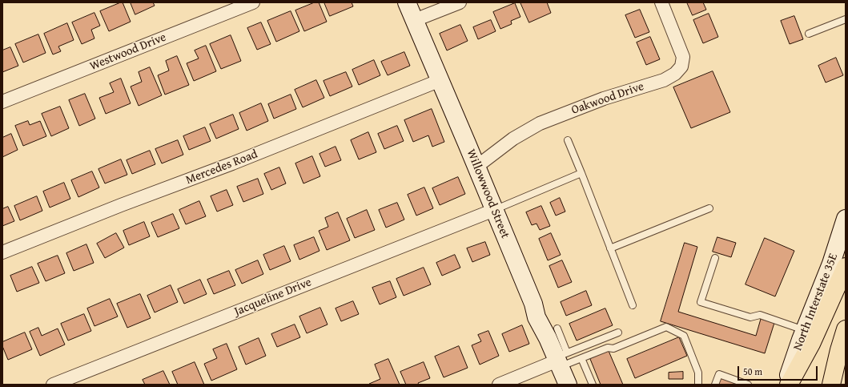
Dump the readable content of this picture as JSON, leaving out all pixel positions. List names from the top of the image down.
{
  "streets": {
    "street": [
      "Westwood Drive",
      "Oakwood Drive",
      "Mercedes Road",
      "Willowwood Street",
      "Jacqueline Drive",
      "North Interstate 35E"
    ]
  },
  "crossings": [
    ["Oakwood Drive", "Willowwood Street"],
    ["Mercedes Road", "Willowwood Street"],
    ["Willowwood Street", "Jacqueline Drive"]
  ],
  "scale_bar": "50 m"
}
